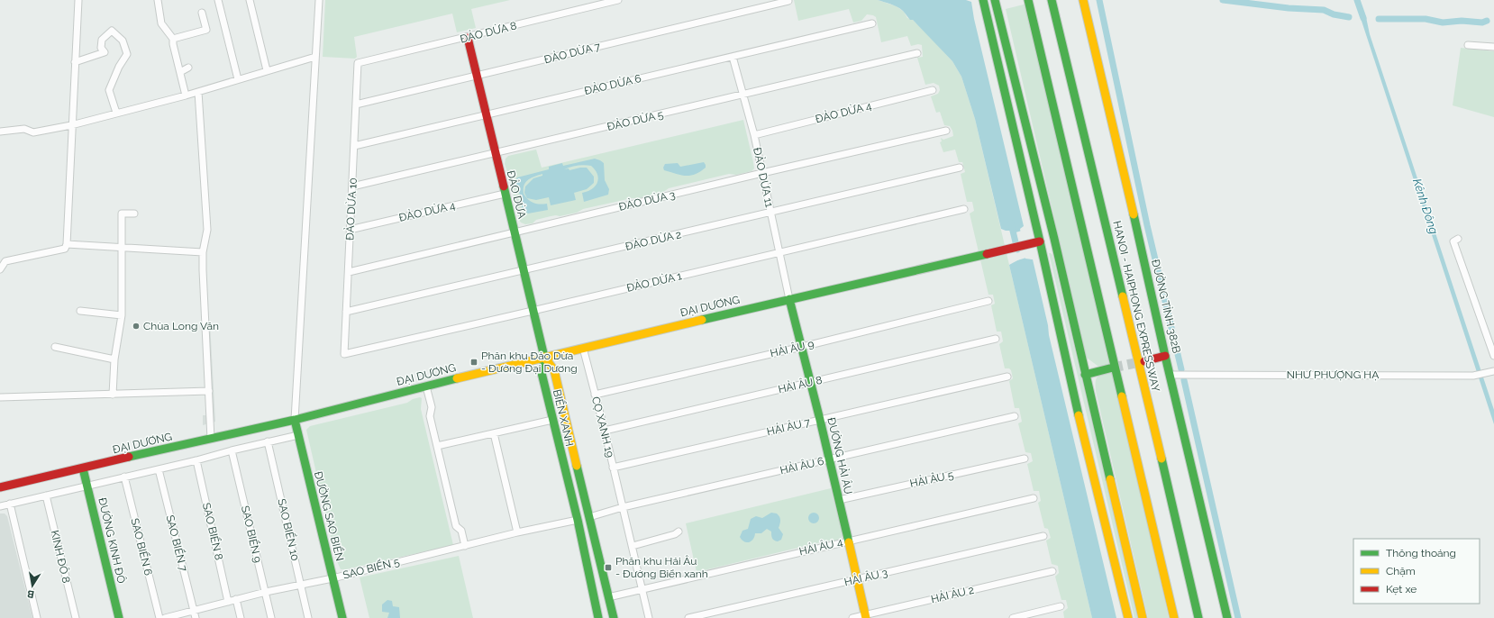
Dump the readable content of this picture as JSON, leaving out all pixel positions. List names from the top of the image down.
{
  "streets": {
    "main road": [
      "ĐẢO DỪA",
      "ĐẠI DƯƠNG",
      "HANOI - HAIPHONG EXPRESSWAY",
      "ĐƯỜNG TỈNH 382B",
      "BIỂN XANH",
      "ĐƯỜNG HẢI ÂU",
      "ĐƯỜNG SAO BIỂN",
      "ĐƯỜNG KINH ĐÔ"
    ],
    "street": [
      "ĐẢO DỪA 8",
      "ĐẢO DỪA 7",
      "ĐẢO DỪA 6",
      "ĐẢO DỪA 4",
      "ĐẢO DỪA 5",
      "ĐẢO DỪA 11",
      "ĐẢO DỪA 3",
      "ĐẢO DỪA 10",
      "ĐẢO DỪA 2",
      "ĐẢO DỪA 1",
      "HẢI ÂU 9",
      "NHƯ PHƯỢNG HẠ",
      "HẢI ÂU 8",
      "CỌ XANH 19",
      "HẢI ÂU 7",
      "HẢI ÂU 6",
      "HẢI ÂU 5",
      "SAO BIỂN 10",
      "SAO BIỂN 8",
      "SAO BIỂN 9",
      "SAO BIỂN 7",
      "SAO BIỂN 6",
      "HẢI ÂU 4",
      "KINH ĐÔ 8",
      "SAO BIỂN 5",
      "HẢI ÂU 3",
      "HẢI ÂU 2"
    ]
  },
  "crossings": [
    ["ĐẢO DỪA 8", "ĐẢO DỪA"],
    ["ĐẢO DỪA 8", "ĐẢO DỪA 10"],
    ["ĐẢO DỪA 7", "ĐẢO DỪA"],
    ["ĐẢO DỪA 7", "ĐẢO DỪA 10"],
    ["ĐẢO DỪA 6", "ĐẢO DỪA 11"],
    ["ĐẢO DỪA 6", "ĐẢO DỪA"],
    ["ĐẢO DỪA 6", "ĐẢO DỪA 10"],
    ["ĐẢO DỪA 4", "ĐẢO DỪA 11"],
    ["ĐẢO DỪA 4", "ĐẢO DỪA"],
    ["ĐẢO DỪA 4", "ĐẢO DỪA 10"],
    ["ĐẢO DỪA 5", "ĐẢO DỪA 11"],
    ["ĐẢO DỪA 5", "ĐẢO DỪA"],
    ["ĐẢO DỪA 5", "ĐẢO DỪA 10"],
    ["ĐẢO DỪA 11", "ĐẢO DỪA 3"],
    ["ĐẢO DỪA 11", "ĐẢO DỪA 2"],
    ["ĐẢO DỪA 11", "ĐẢO DỪA 1"],
    ["ĐẢO DỪA 11", "ĐẠI DƯƠNG"],
    ["ĐẢO DỪA 11", "ĐƯỜNG HẢI ÂU"],
    ["ĐẢO DỪA", "ĐẢO DỪA 3"],
    ["ĐẢO DỪA", "ĐẢO DỪA 2"],
    ["ĐẢO DỪA", "ĐẢO DỪA 1"],
    ["ĐẢO DỪA", "ĐẠI DƯƠNG"],
    ["ĐẢO DỪA", "BIỂN XANH"],
    ["ĐẢO DỪA 3", "ĐẢO DỪA 10"],
    ["ĐẢO DỪA 10", "ĐẢO DỪA 2"],
    ["ĐẢO DỪA 10", "ĐẢO DỪA 1"],
    ["ĐẠI DƯƠNG", "BIỂN XANH"],
    ["ĐẠI DƯƠNG", "CỌ XANH 19"],
    ["ĐẠI DƯƠNG", "ĐƯỜNG HẢI ÂU"],
    ["ĐẠI DƯƠNG", "ĐƯỜNG SAO BIỂN"],
    ["ĐẠI DƯƠNG", "ĐƯỜNG KINH ĐÔ"],
    ["ĐƯỜNG TỈNH 382B", "NHƯ PHƯỢNG HẠ"],
    ["HẢI ÂU 9", "CỌ XANH 19"],
    ["HẢI ÂU 9", "ĐƯỜNG HẢI ÂU"],
    ["HẢI ÂU 8", "CỌ XANH 19"],
    ["HẢI ÂU 8", "ĐƯỜNG HẢI ÂU"],
    ["BIỂN XANH", "HẢI ÂU 6"],
    ["BIỂN XANH", "HẢI ÂU 4"],
    ["BIỂN XANH", "SAO BIỂN 5"],
    ["CỌ XANH 19", "HẢI ÂU 7"],
    ["CỌ XANH 19", "HẢI ÂU 6"],
    ["CỌ XANH 19", "HẢI ÂU 4"],
    ["HẢI ÂU 7", "ĐƯỜNG HẢI ÂU"],
    ["ĐƯỜNG HẢI ÂU", "HẢI ÂU 6"],
    ["ĐƯỜNG HẢI ÂU", "HẢI ÂU 5"],
    ["ĐƯỜNG HẢI ÂU", "HẢI ÂU 4"],
    ["ĐƯỜNG HẢI ÂU", "HẢI ÂU 3"],
    ["ĐƯỜNG HẢI ÂU", "HẢI ÂU 2"],
    ["ĐƯỜNG SAO BIỂN", "SAO BIỂN 5"],
    ["SAO BIỂN 10", "SAO BIỂN 5"],
    ["SAO BIỂN 8", "SAO BIỂN 5"],
    ["SAO BIỂN 9", "SAO BIỂN 5"],
    ["SAO BIỂN 7", "SAO BIỂN 5"]
  ],
  "water": ["Kênh Đông"],
  "places": {
    "other": ["Chùa Long Vân"],
    "transit": ["Phân khu Đảo Dừa - Đường Đại Dương", "Phân khu Hải Âu - Đường Biển xanh"]
  },
  "legend": ["Thông thoáng", "Chậm", "Kẹt xe"],
  "north": "bottom"
}
